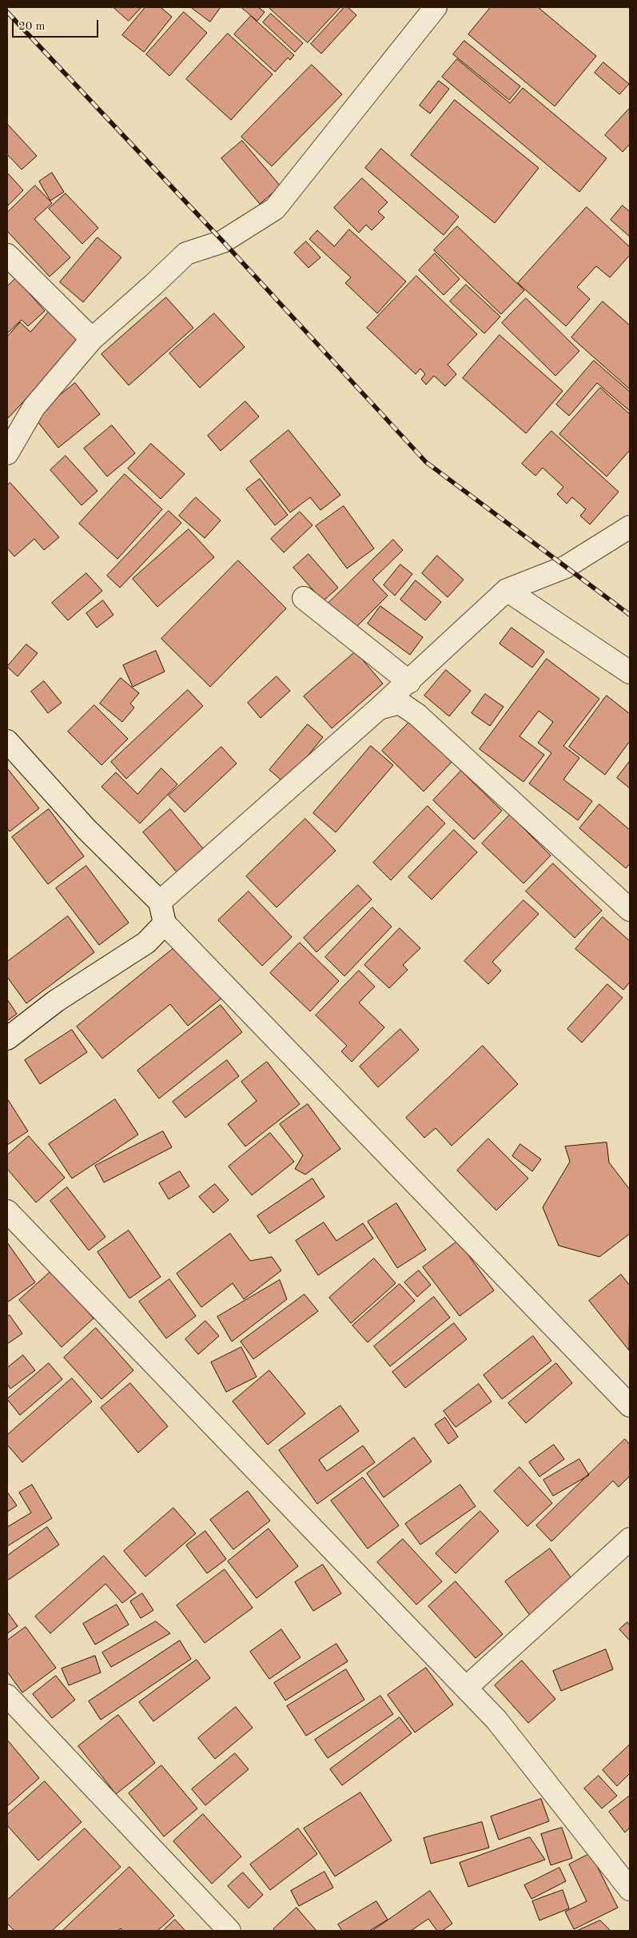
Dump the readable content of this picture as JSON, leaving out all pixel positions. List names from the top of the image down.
{
  "scale_bar": "20 m"
}
